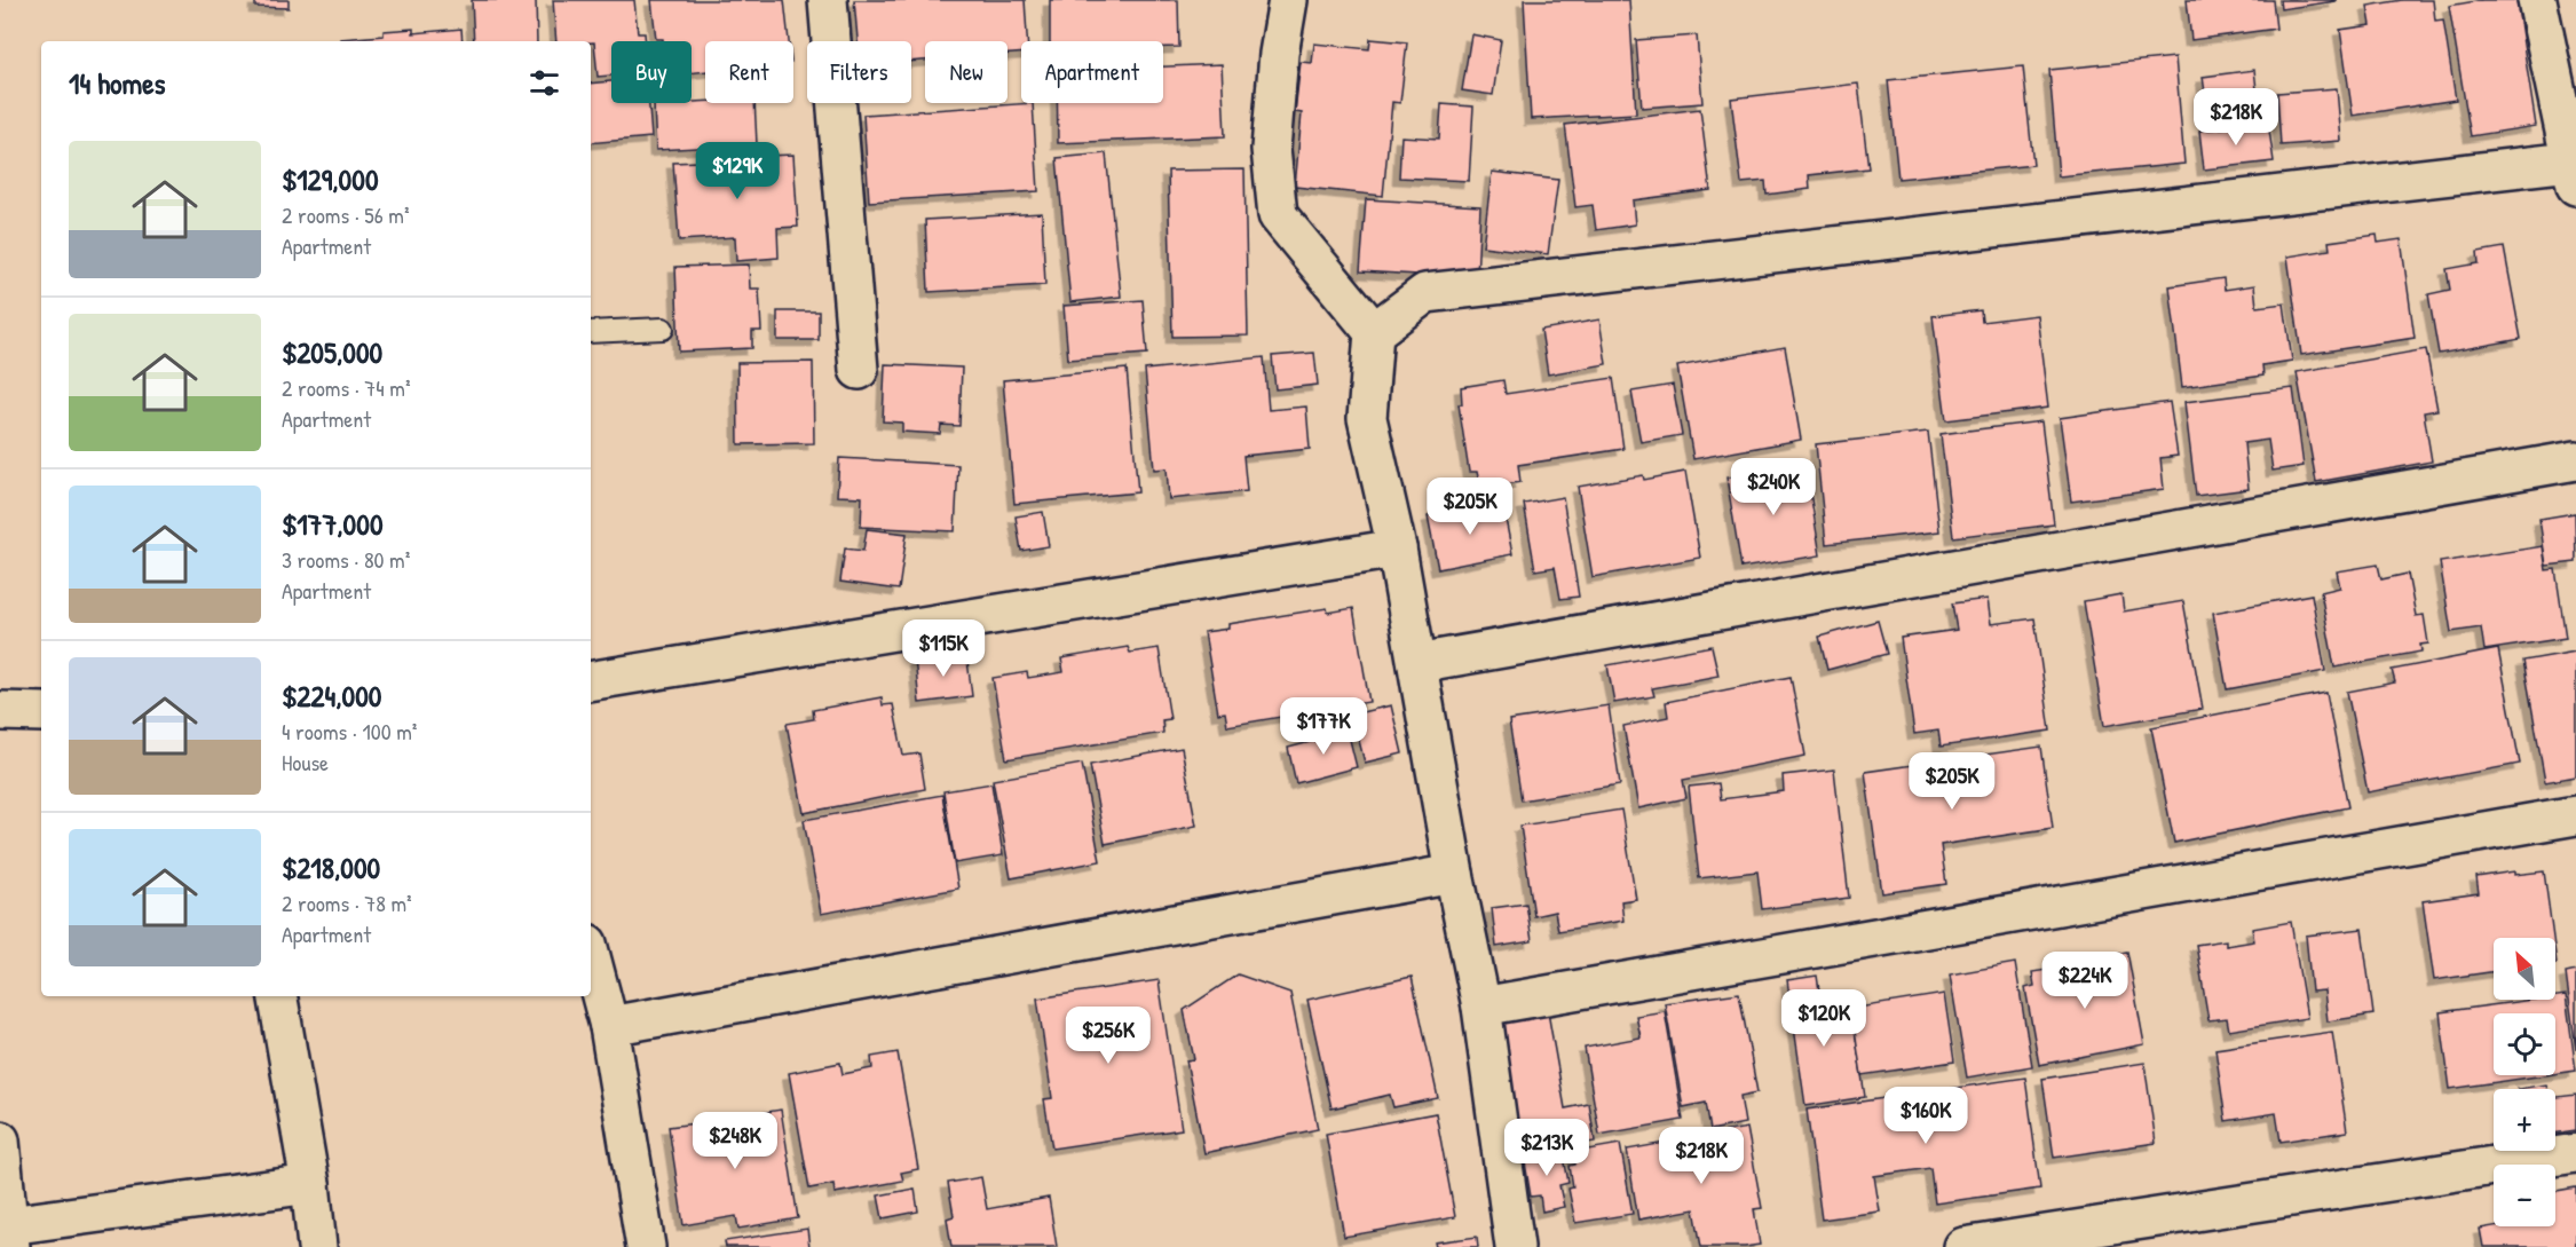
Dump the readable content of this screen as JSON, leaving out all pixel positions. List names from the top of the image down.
{
  "north": "top left",
  "page": {
    "chip": [
      "Buy",
      "Rent",
      "Filters",
      "New",
      "Apartment"
    ],
    "heading": "14 homes",
    "price": [
      "$218K",
      "$129K",
      "$240K",
      "$205K",
      "$115K",
      "$177K",
      "$205K",
      "$224K",
      "$120K",
      "$256K",
      "$160K",
      "$248K",
      "$213K",
      "$218K"
    ],
    "list": [
      {
        "name": "$129,000",
        "note": "2 rooms · 56 m² · Apartment"
      },
      {
        "name": "$205,000",
        "note": "2 rooms · 74 m² · Apartment"
      },
      {
        "name": "$177,000",
        "note": "3 rooms · 80 m² · Apartment"
      },
      {
        "name": "$224,000",
        "note": "4 rooms · 100 m² · House"
      },
      {
        "name": "$218,000",
        "note": "2 rooms · 78 m² · Apartment"
      }
    ],
    "map_buttons": ["+", "−"]
  }
}
